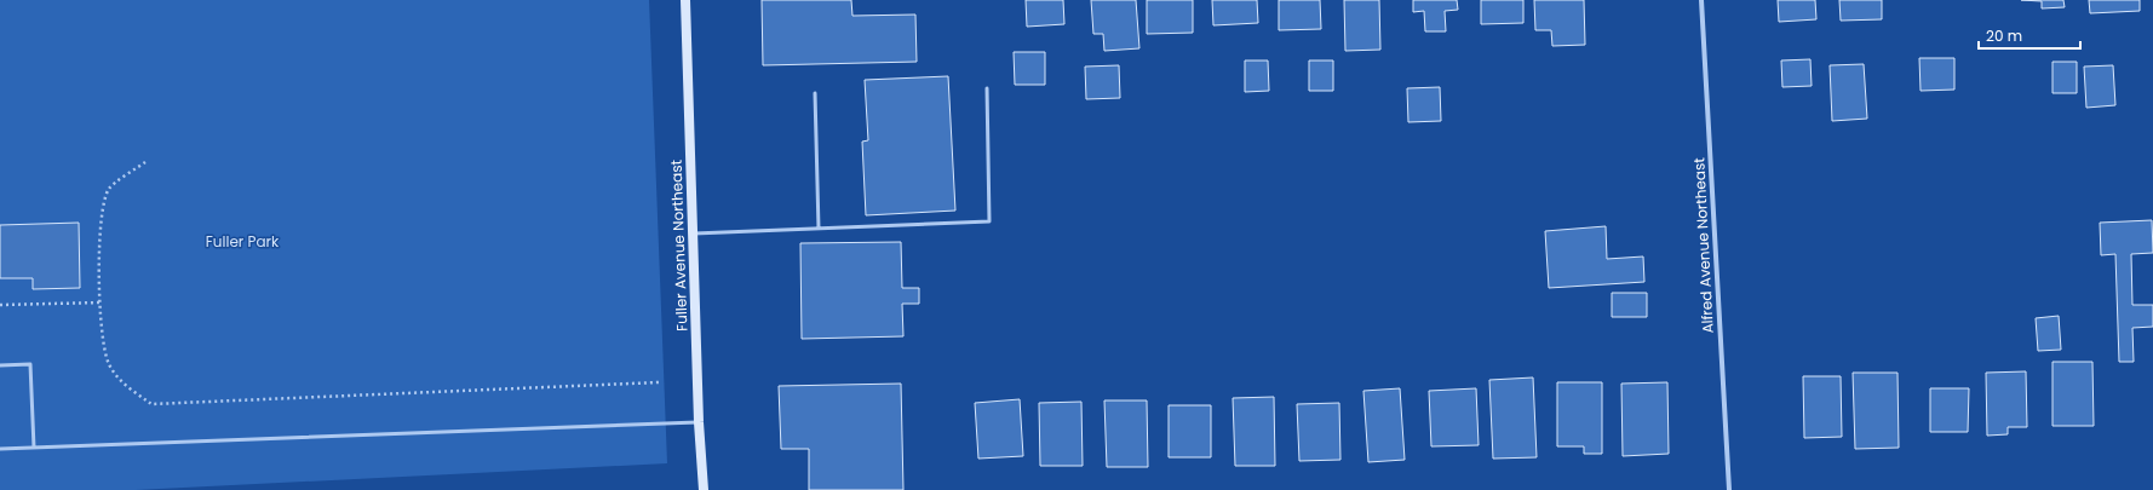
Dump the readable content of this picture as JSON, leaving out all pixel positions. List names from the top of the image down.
{
  "streets": {
    "main road": ["Fuller Avenue Northeast"],
    "street": ["Alfred Avenue Northeast"]
  },
  "parks": ["Fuller Park"],
  "scale_bar": "20 m"
}
